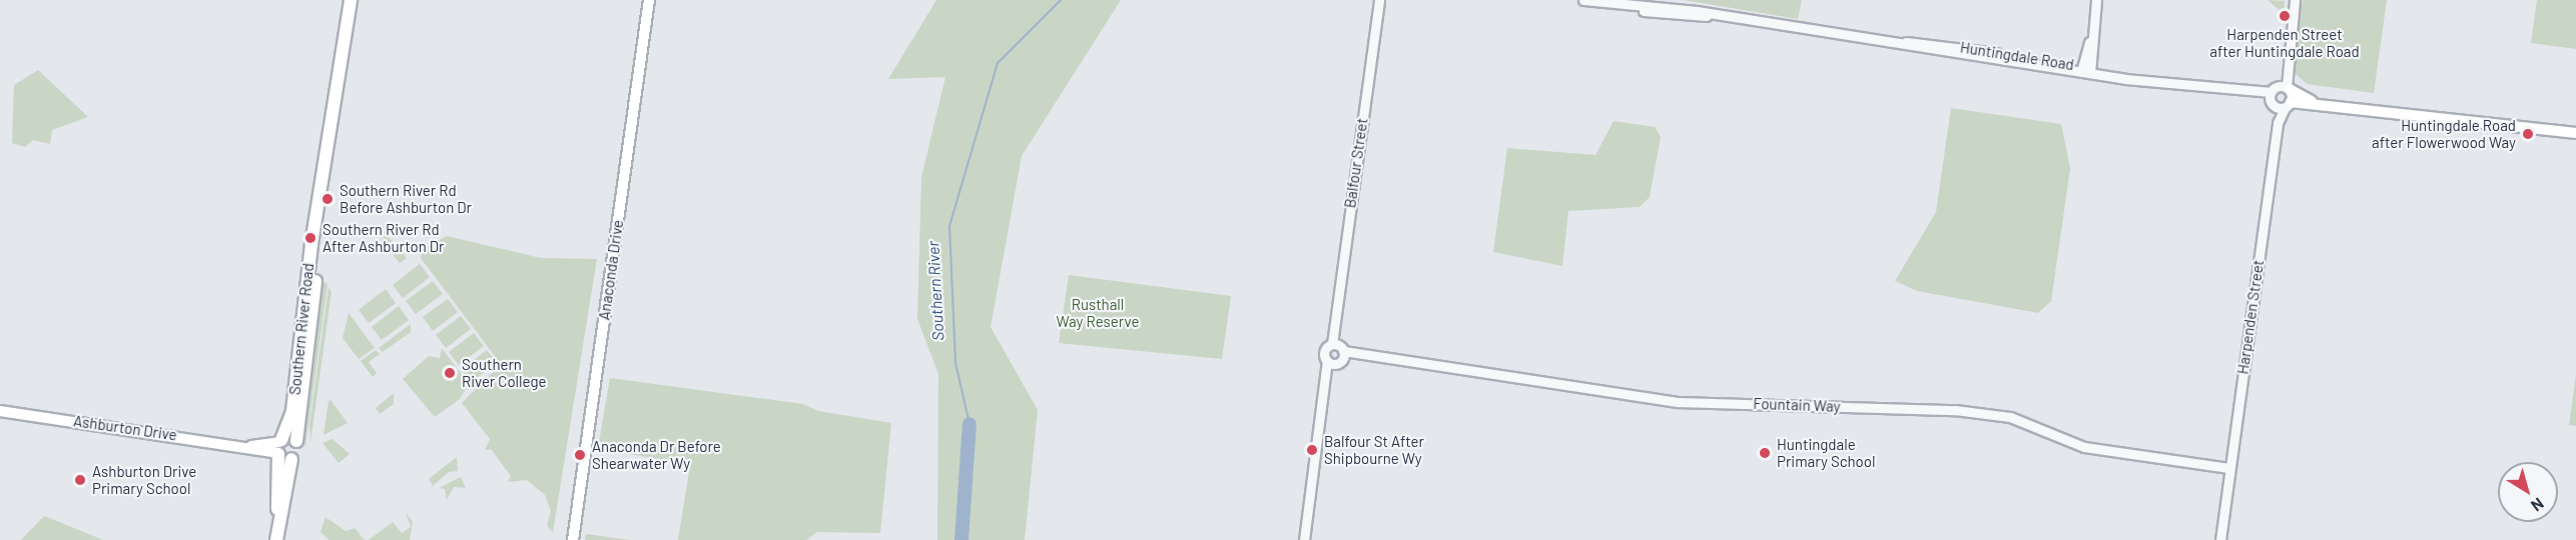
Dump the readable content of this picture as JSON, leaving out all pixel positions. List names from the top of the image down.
{
  "streets": {
    "main road": ["Anaconda Drive", "Southern River Road", "Ashburton Drive"],
    "street": [
      "Huntingdale Road",
      "Balfour Street",
      "Harpenden Street",
      "Fountain Way"
    ]
  },
  "crossings": [
    ["Huntingdale Road", "Harpenden Street"],
    ["Balfour Street", "Fountain Way"],
    ["Harpenden Street", "Fountain Way"],
    ["Southern River Road", "Ashburton Drive"]
  ],
  "water": ["Southern River"],
  "parks": ["Rusthall Way Reserve"],
  "places": [
    "Harpenden Street after Huntingdale Road",
    "Huntingdale Road after Flowerwood Way",
    "Southern River Rd Before Ashburton Dr",
    "Southern River Rd After Ashburton Dr",
    "Southern River College",
    "Balfour St After Shipbourne Wy",
    "Huntingdale Primary School",
    "Anaconda Dr Before Shearwater Wy",
    "Ashburton Drive Primary School"
  ],
  "north": "bottom right"
}
